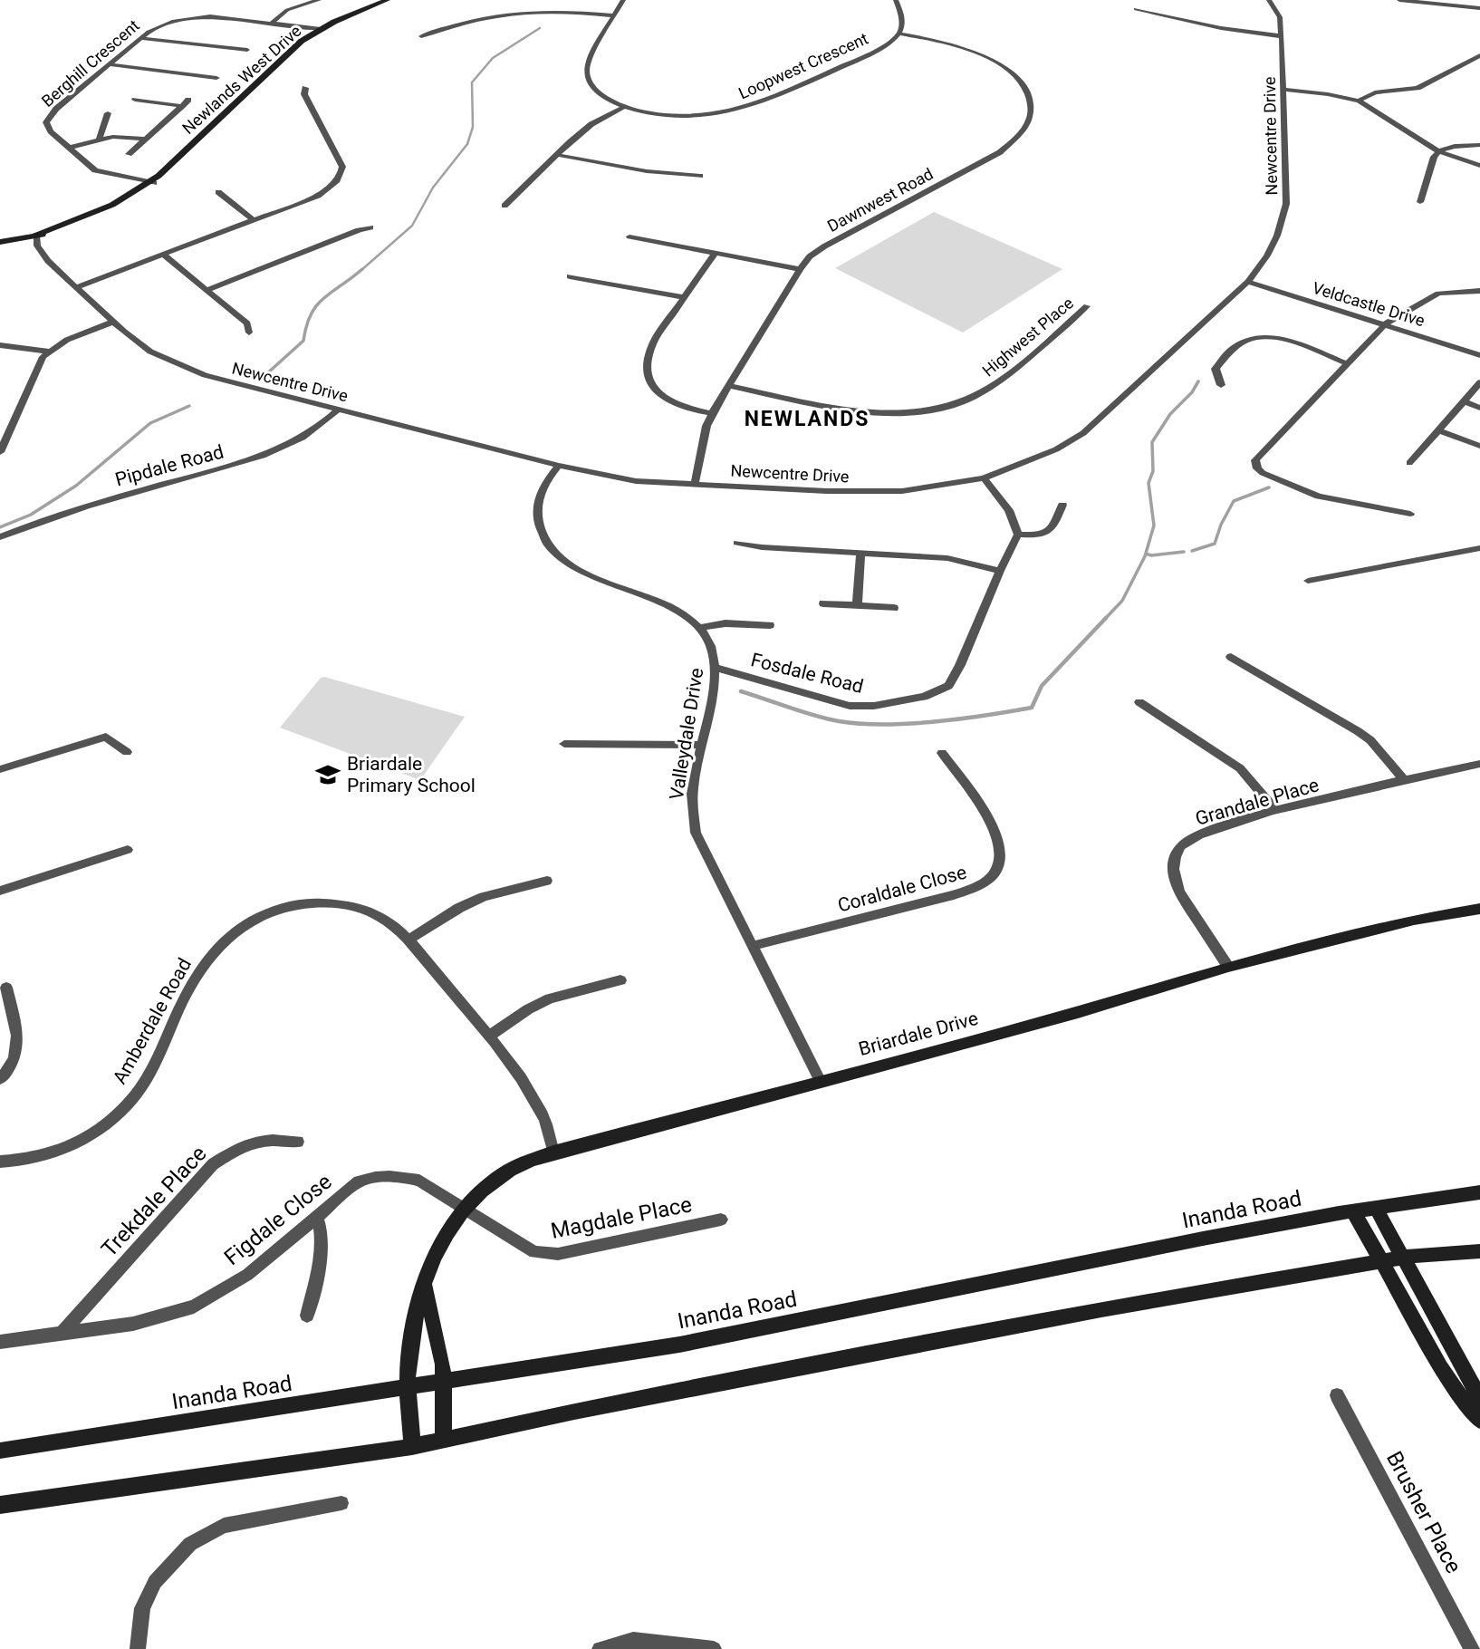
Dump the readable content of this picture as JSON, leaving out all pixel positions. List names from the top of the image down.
{
  "streets": {
    "street": [
      "Berghill Crescent",
      "Loopwest Crescent",
      "Newlands West Drive",
      "Newcentre Drive",
      "Dawnwest Road",
      "Veldcastle Drive",
      "Highwest Place",
      "Pipdale Road",
      "Fosdale Road",
      "Valleydale Drive",
      "Grandale Place",
      "Coraldale Close",
      "Amberdale Road",
      "Briardale Drive",
      "Trekdale Place",
      "Inanda Road",
      "Magdale Place",
      "Figdale Close",
      "Brusher Place"
    ]
  },
  "crossings": [
    ["Berghill Crescent", "Newlands West Drive"],
    ["Loopwest Crescent", "Dawnwest Road"],
    ["Newlands West Drive", "Newcentre Drive"],
    ["Newcentre Drive", "Dawnwest Road"],
    ["Newcentre Drive", "Veldcastle Drive"],
    ["Newcentre Drive", "Pipdale Road"],
    ["Dawnwest Road", "Highwest Place"],
    ["Fosdale Road", "Valleydale Drive"],
    ["Valleydale Drive", "Coraldale Close"],
    ["Valleydale Drive", "Briardale Drive"],
    ["Grandale Place", "Briardale Drive"],
    ["Amberdale Road", "Briardale Drive"],
    ["Briardale Drive", "Inanda Road"],
    ["Briardale Drive", "Magdale Place"],
    ["Briardale Drive", "Figdale Close"],
    ["Trekdale Place", "Figdale Close"],
    ["Magdale Place", "Figdale Close"]
  ],
  "districts": ["NEWLANDS"],
  "places": {
    "school or university": ["Briardale Primary School"]
  }
}
